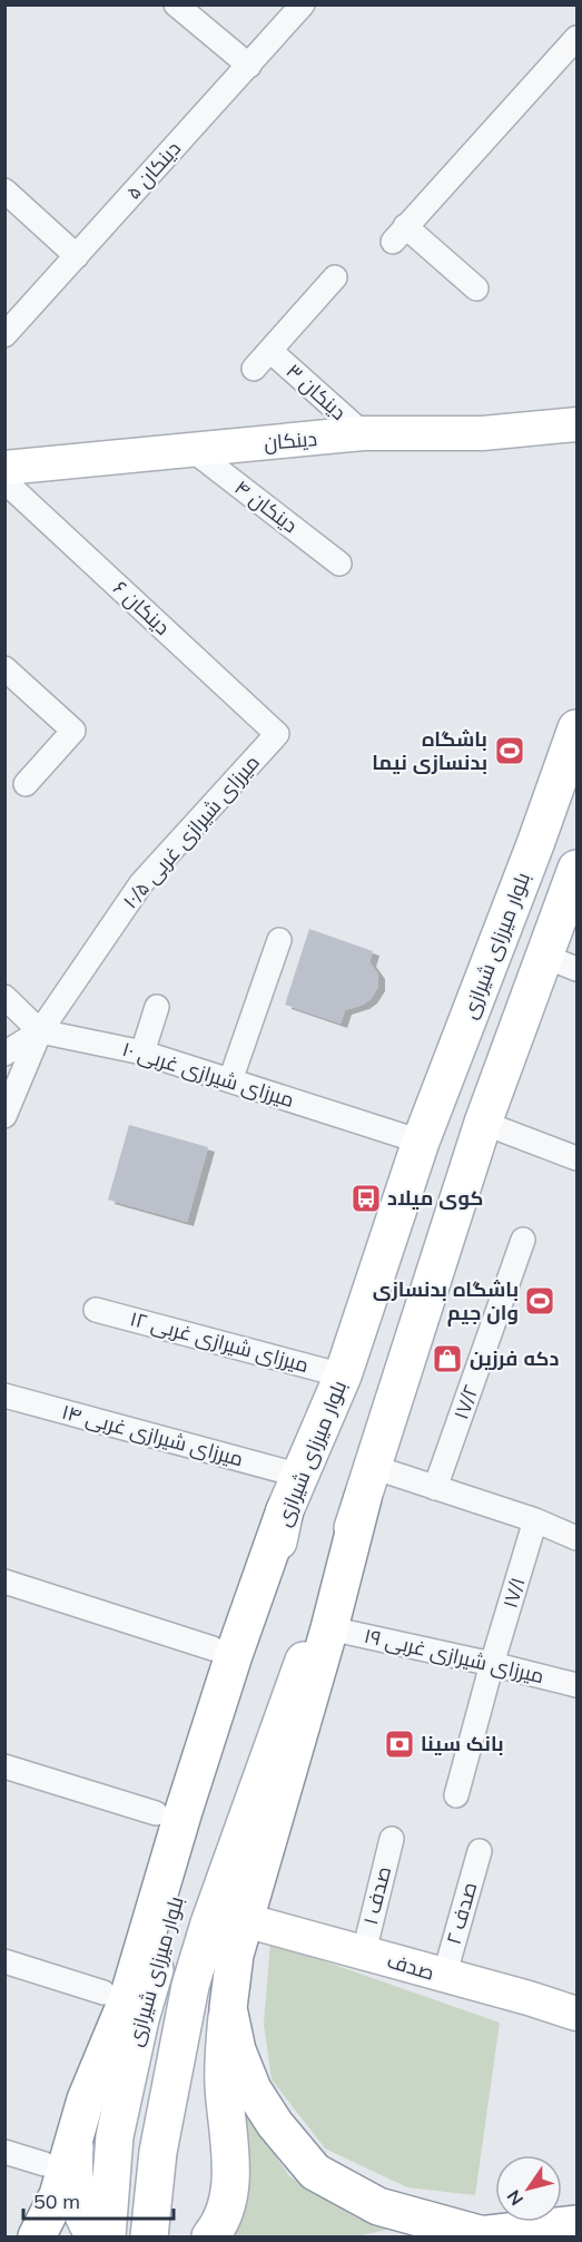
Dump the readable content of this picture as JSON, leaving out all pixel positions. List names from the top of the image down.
{
  "streets": {
    "main road": ["دینکان", "بلوار میرزای شیرازی", "صدف"],
    "street": [
      "۵ دینکان",
      "۳ دینکان",
      "دینکان ۴",
      "دینکان ۶",
      "۱۰/۵ میرزای شیرازی غربی",
      "۱۰ میرزای شیرازی غربی",
      "۱۲ میرزای شیرازی غربی",
      "۱۷/۲",
      "۱۴ میرزای شیرازی غربی",
      "۱۷/۱",
      "۱۹ میرزای شیرازی غربی",
      "۱ صدف",
      "۲ صدف"
    ]
  },
  "crossings": [
    ["۳ دینکان", "دینکان"],
    ["دینکان", "دینکان ۴"],
    ["دینکان ۶", "۱۰/۵ میرزای شیرازی غربی"],
    ["۱۰/۵ میرزای شیرازی غربی", "۱۰ میرزای شیرازی غربی"],
    ["بلوار میرزای شیرازی", "۱۰ میرزای شیرازی غربی"],
    ["بلوار میرزای شیرازی", "۱۲ میرزای شیرازی غربی"],
    ["بلوار میرزای شیرازی", "۱۴ میرزای شیرازی غربی"],
    ["۱۷/۱", "۱۹ میرزای شیرازی غربی"],
    ["۱ صدف", "صدف"],
    ["۲ صدف", "صدف"]
  ],
  "places": {
    "sports": ["باشگاه بدنسازی نیما", "باشگاه بدنسازی وان جیم"],
    "bus stop": ["کوی میلاد"],
    "shop": ["دکه فرزین"],
    "bank": ["بانک سینا"]
  },
  "scale_bar": "50 m",
  "north": "bottom left"
}
